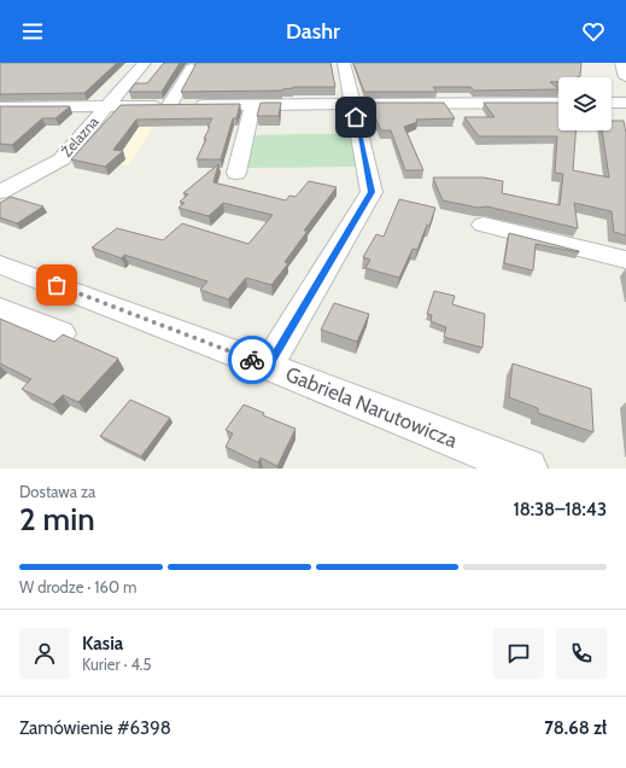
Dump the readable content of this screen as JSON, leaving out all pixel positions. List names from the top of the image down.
{
  "streets": {
    "street": ["Żelazna", "Gabriela Narutowicza"]
  },
  "page": {
    "header": "Dashr",
    "heading": ["2 min", "Dostawa za", "18:38–18:43"],
    "panel": [
      "Kasia",
      "Kurier · 4.5",
      "Zamówienie #6398",
      "78.68 zł"
    ],
    "bar": "W drodze · 160 m"
  }
}
